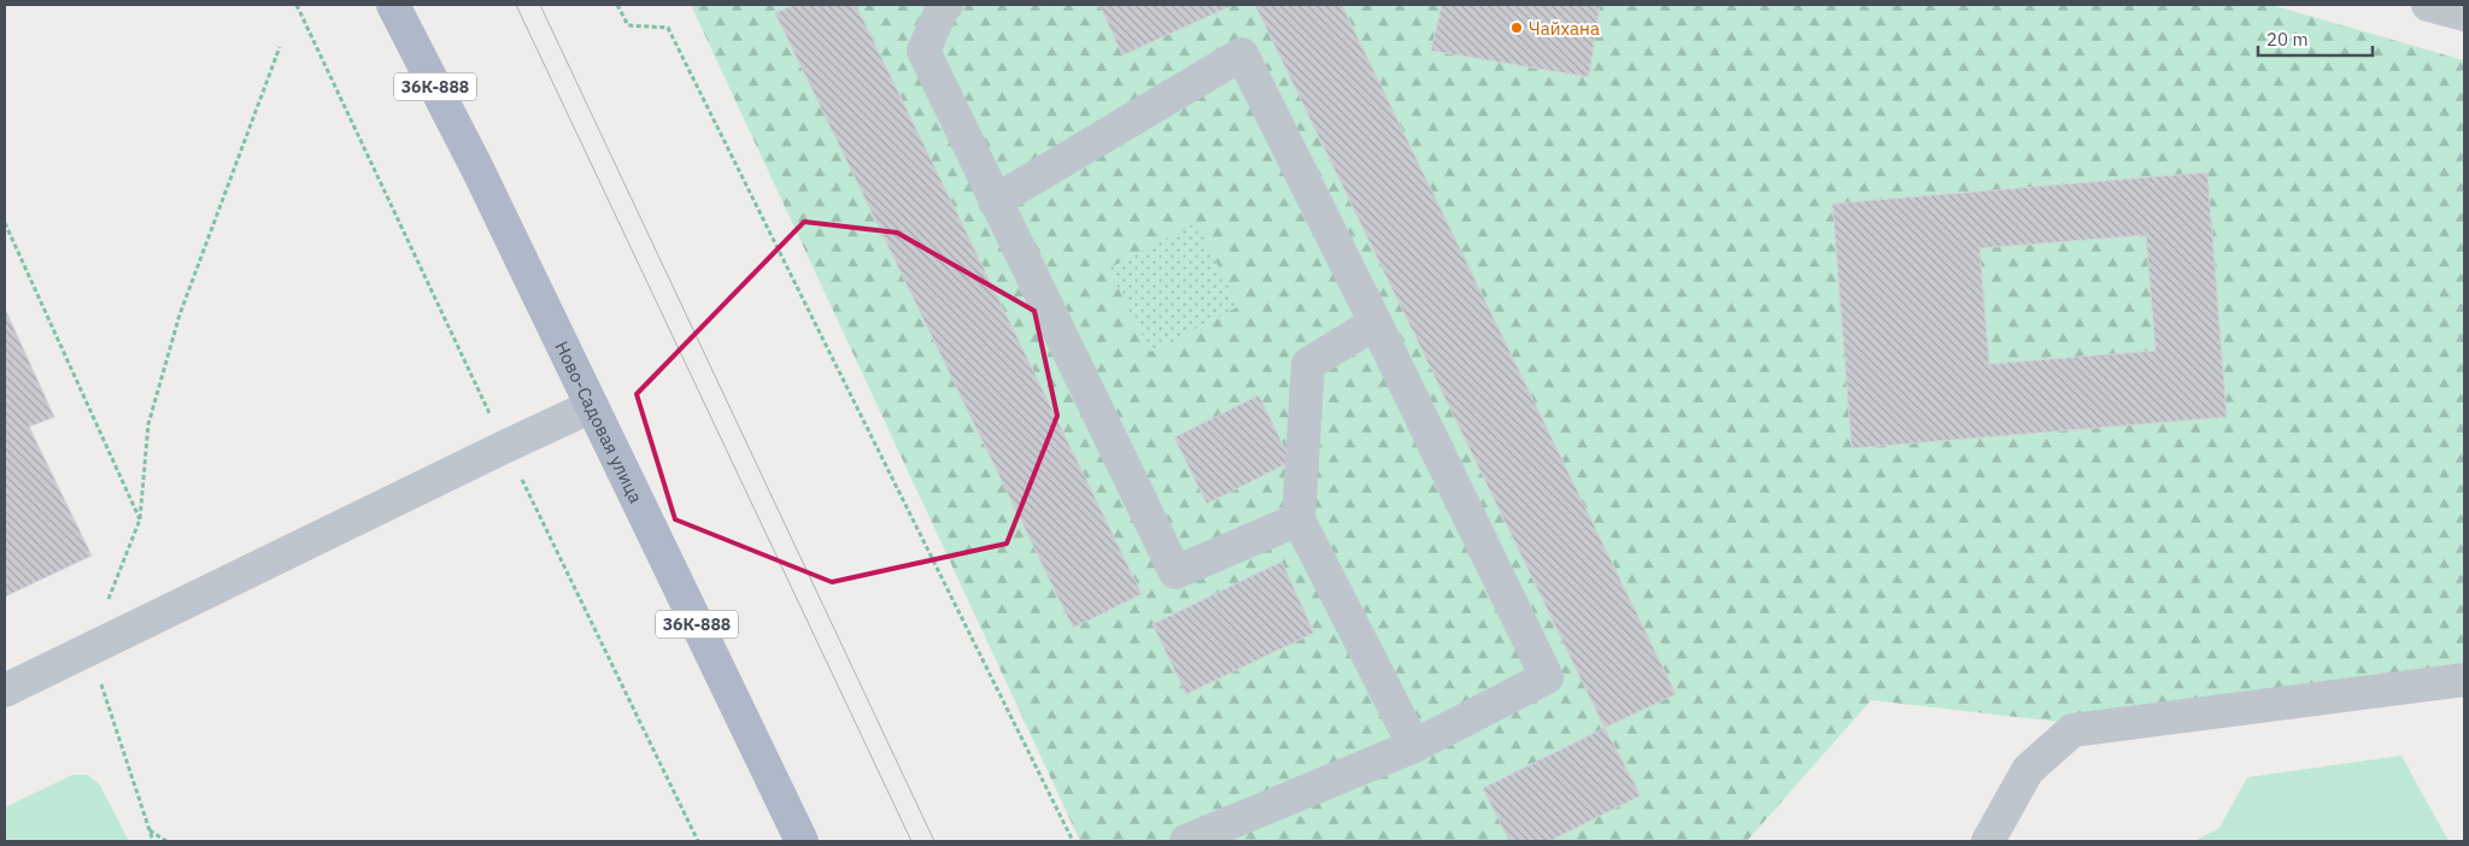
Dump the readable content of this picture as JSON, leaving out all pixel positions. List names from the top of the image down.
{
  "streets": {
    "main road": ["36К-888", "Ново-Садовая улица"]
  },
  "places": ["Чайхана"],
  "scale_bar": "20 m"
}
